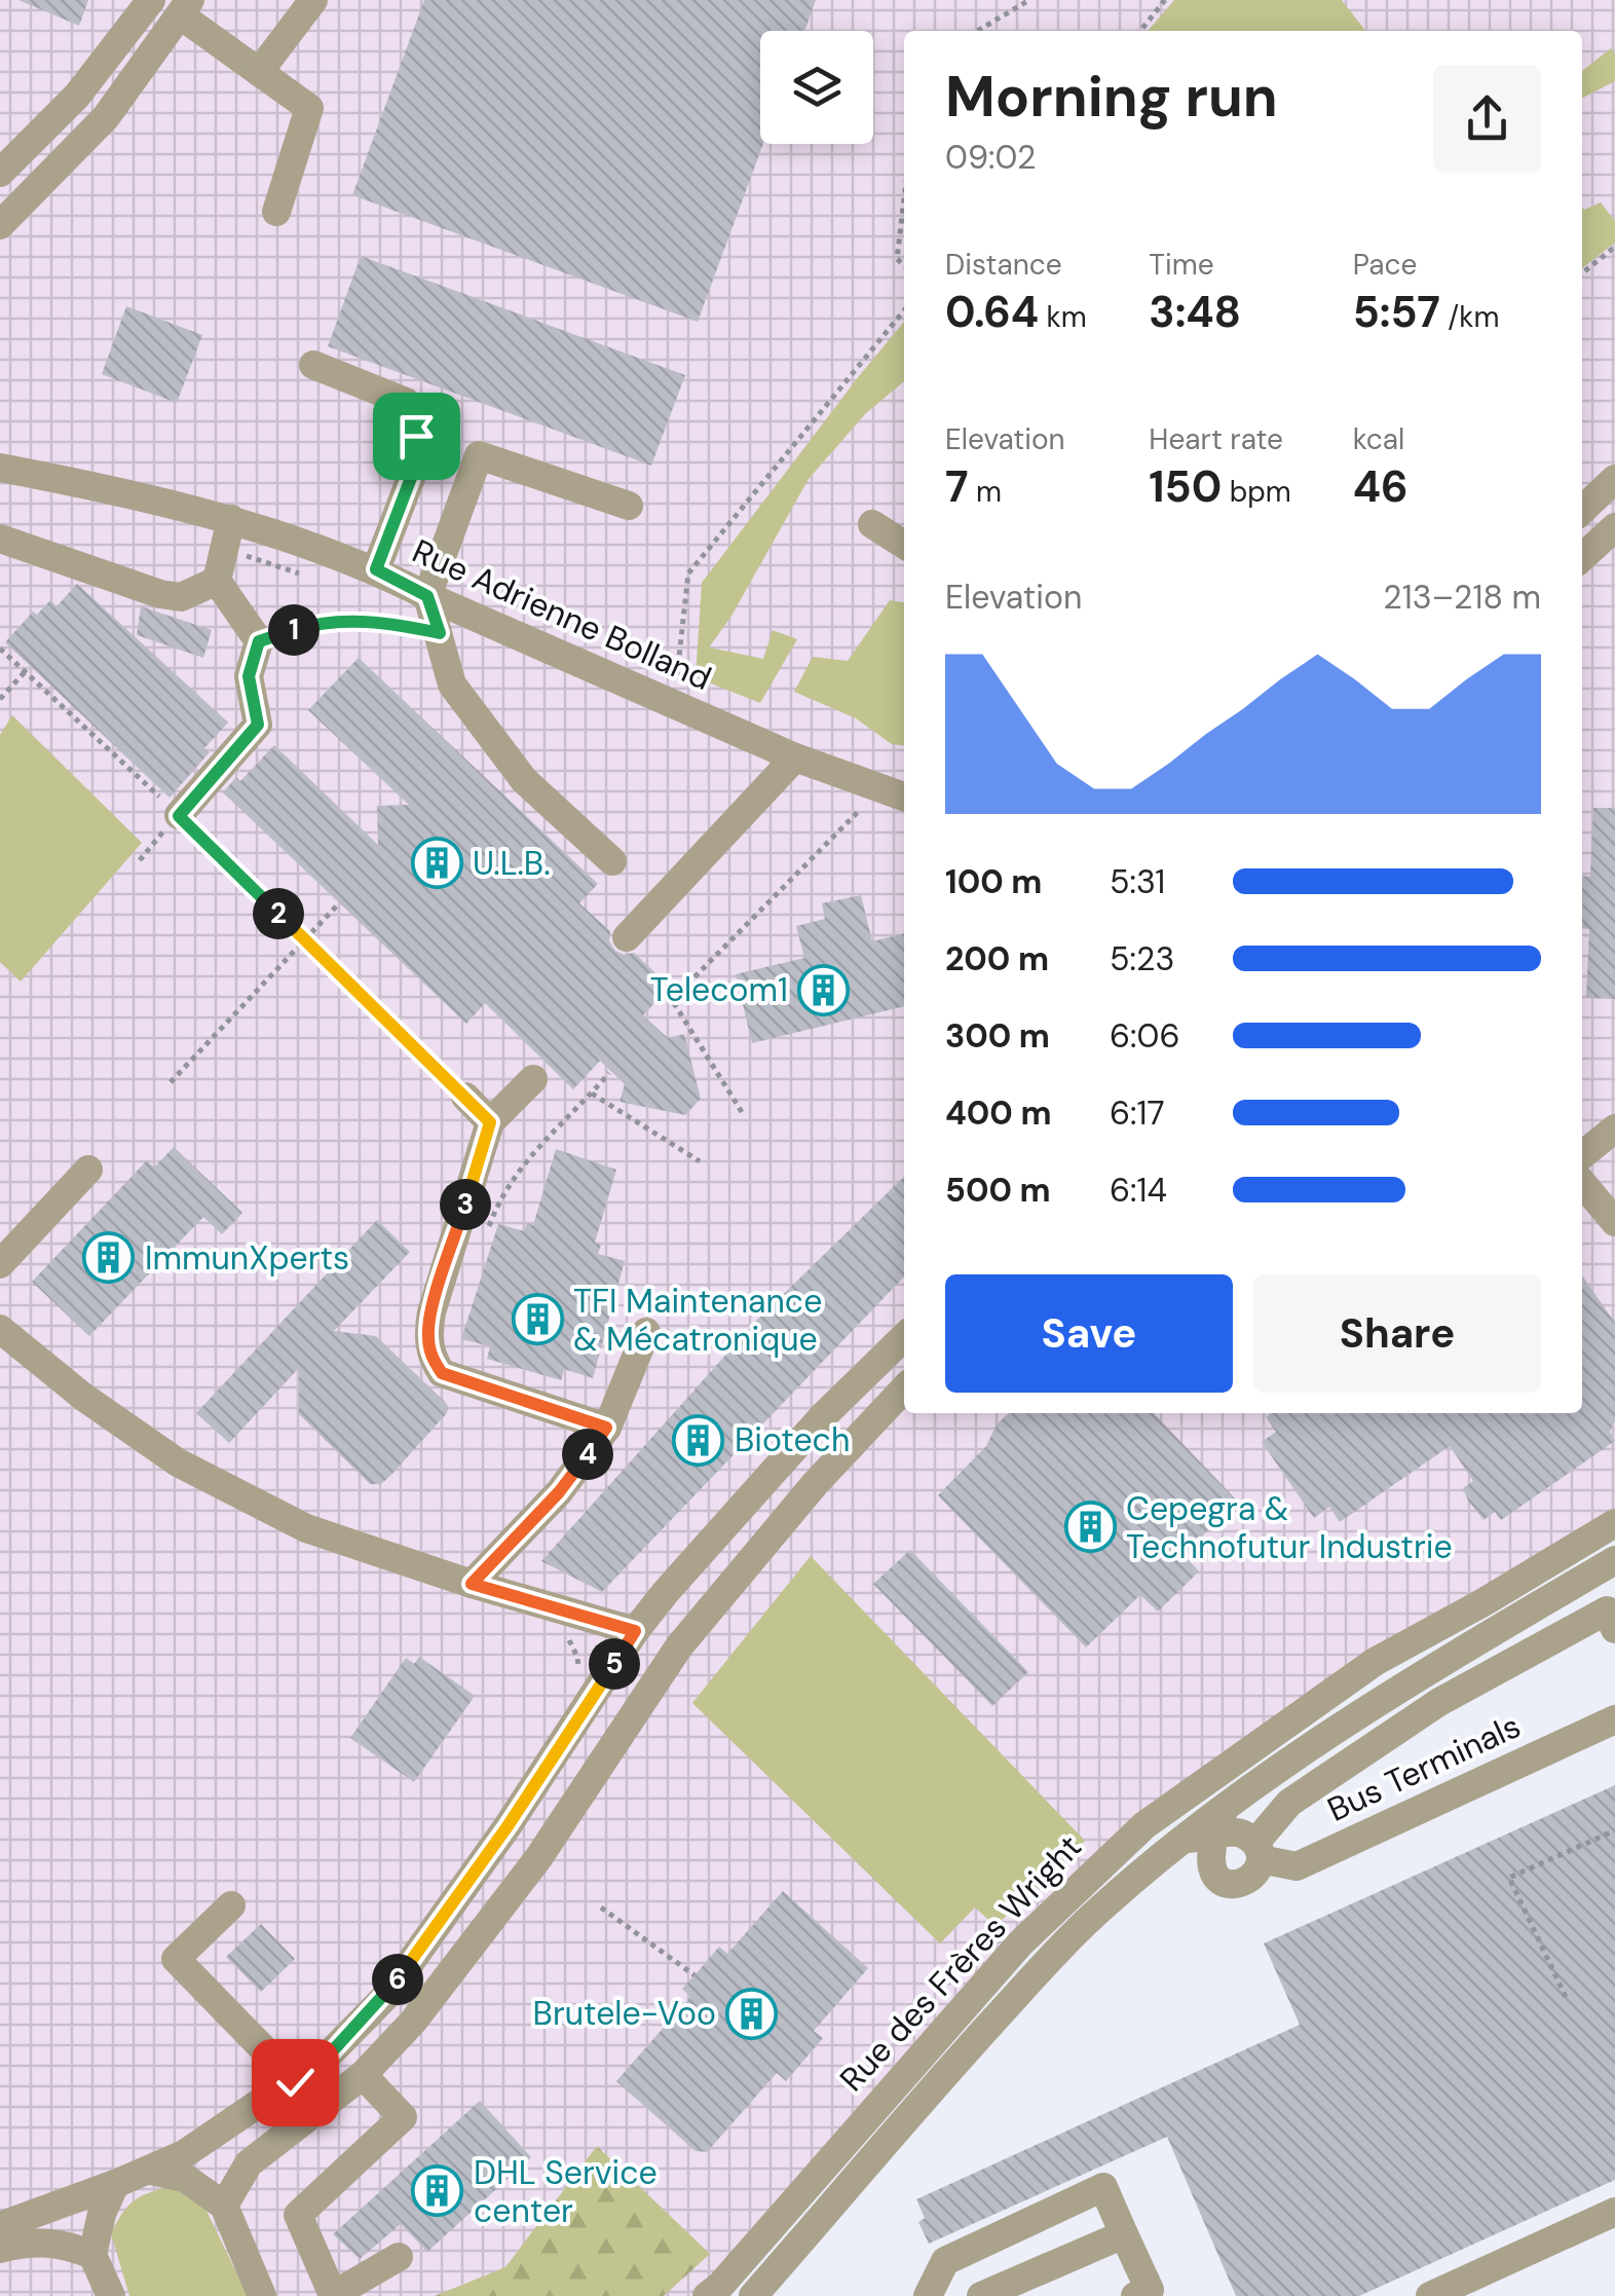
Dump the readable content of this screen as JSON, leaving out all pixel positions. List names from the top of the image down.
{
  "streets": {
    "street": ["Rue Adrienne Bolland", "Bus Terminals", "Rue des Frères Wright"]
  },
  "places": {
    "building": [
      "U.L.B.",
      "Telecom1",
      "ImmunXperts",
      "TFI Maintenance & Mécatronique",
      "Biotech",
      "Cepegra & Technofutur Industrie",
      "Brutele-Voo",
      "DHL Service center"
    ]
  },
  "page": {
    "heading": ["Morning run", "09:02"],
    "stats": [
      ["Distance", "0.64 km"],
      ["Time", "3:48"],
      ["Pace", "5:57 /km"],
      ["Elevation", "7 m"],
      ["Heart rate", "150 bpm"],
      ["kcal", "46"]
    ],
    "chart": ["Elevation", "213–218 m"],
    "pins": [
      "1",
      "2",
      "3",
      "4",
      "5",
      "6"
    ],
    "list": [
      {
        "name": "100 m",
        "note": "5:31"
      },
      {
        "name": "200 m",
        "note": "5:23"
      },
      {
        "name": "300 m",
        "note": "6:06"
      },
      {
        "name": "400 m",
        "note": "6:17"
      },
      {
        "name": "500 m",
        "note": "6:14"
      }
    ],
    "buttons": ["Save", "Share"]
  }
}
